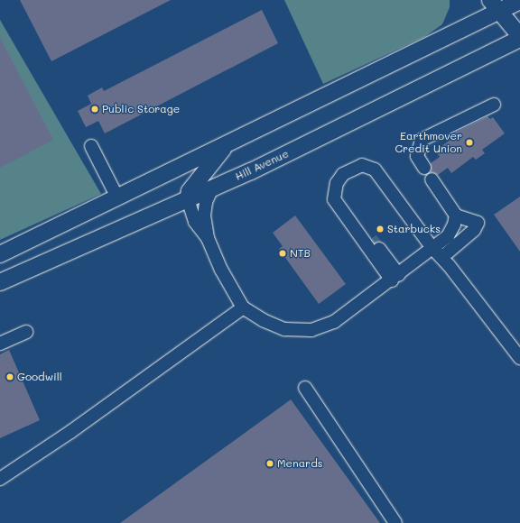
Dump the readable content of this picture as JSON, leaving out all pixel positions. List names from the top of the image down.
{
  "streets": {
    "main road": ["Hill Avenue"]
  },
  "places": [
    "Public Storage",
    "Earthmover Credit Union",
    "Starbucks",
    "NTB",
    "Goodwill",
    "Menards"
  ]
}
